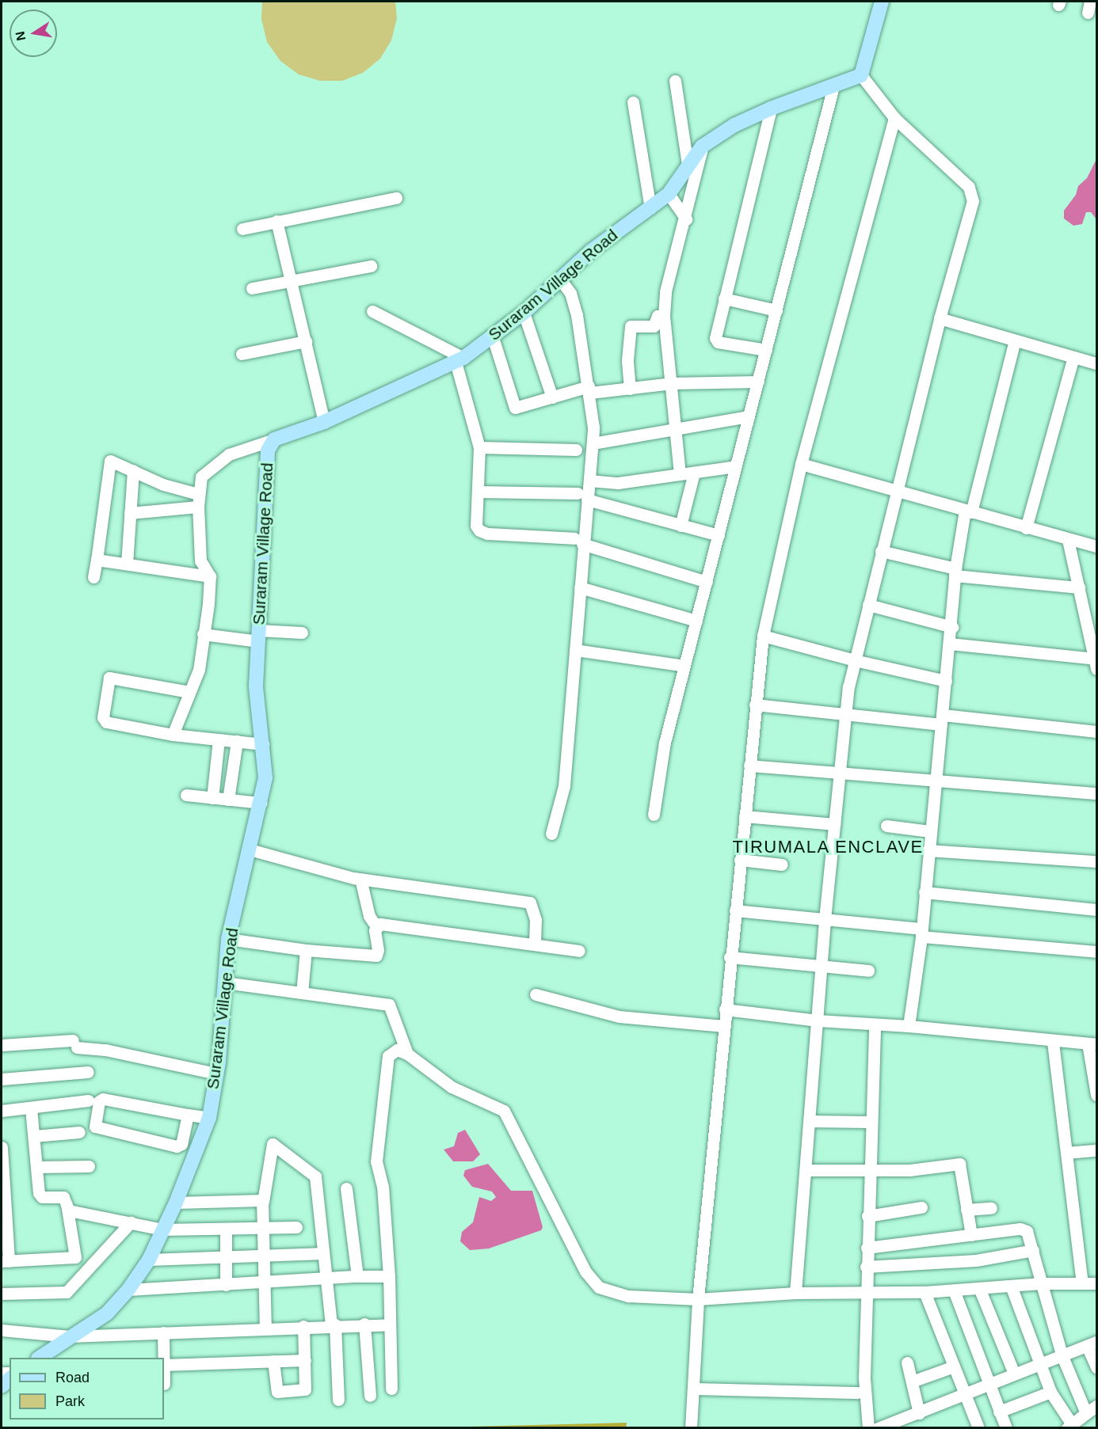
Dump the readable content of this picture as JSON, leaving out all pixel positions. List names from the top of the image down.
{
  "streets": {
    "main road": ["Suraram Village Road"]
  },
  "districts": ["TIRUMALA ENCLAVE"],
  "legend": ["Road", "Park"],
  "north": "left"
}
